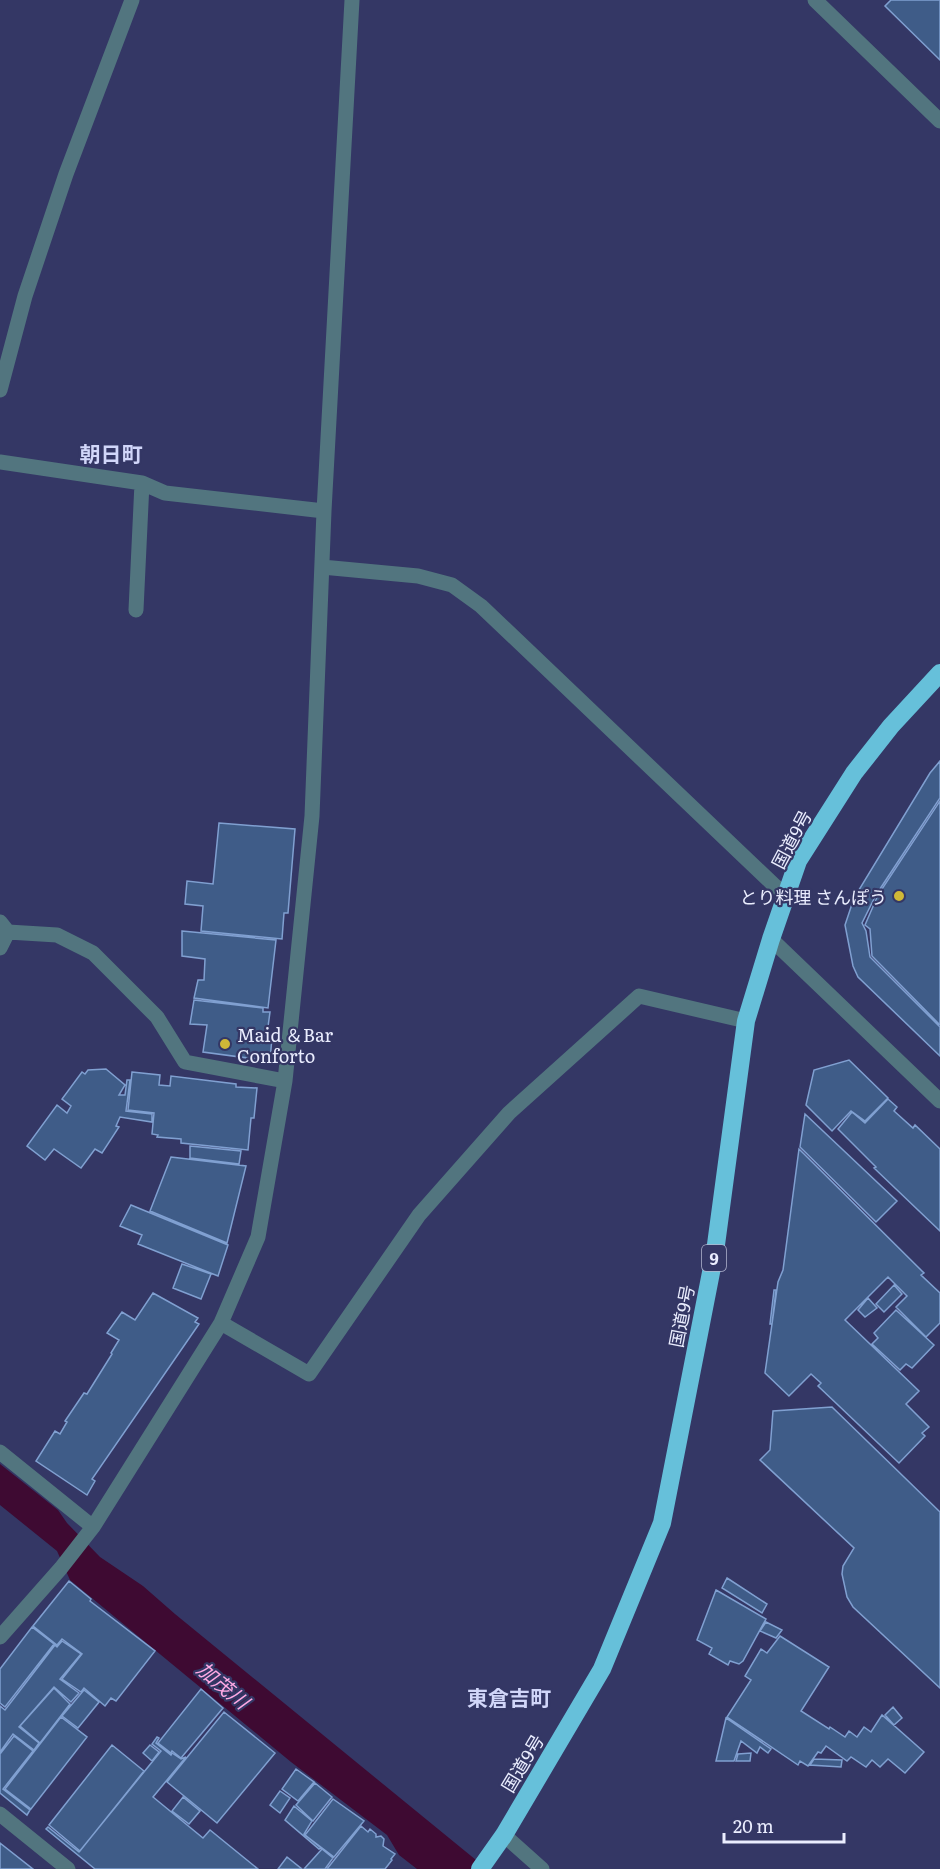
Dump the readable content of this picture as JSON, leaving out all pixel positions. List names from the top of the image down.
{
  "streets": {
    "highway": ["国道9号", "9"]
  },
  "districts": ["朝日町", "東倉吉町"],
  "water": ["加茂川"],
  "places": ["とり料理 さんぽう", "Maid ＆Bar Conforto"],
  "scale_bar": "20 m"
}
